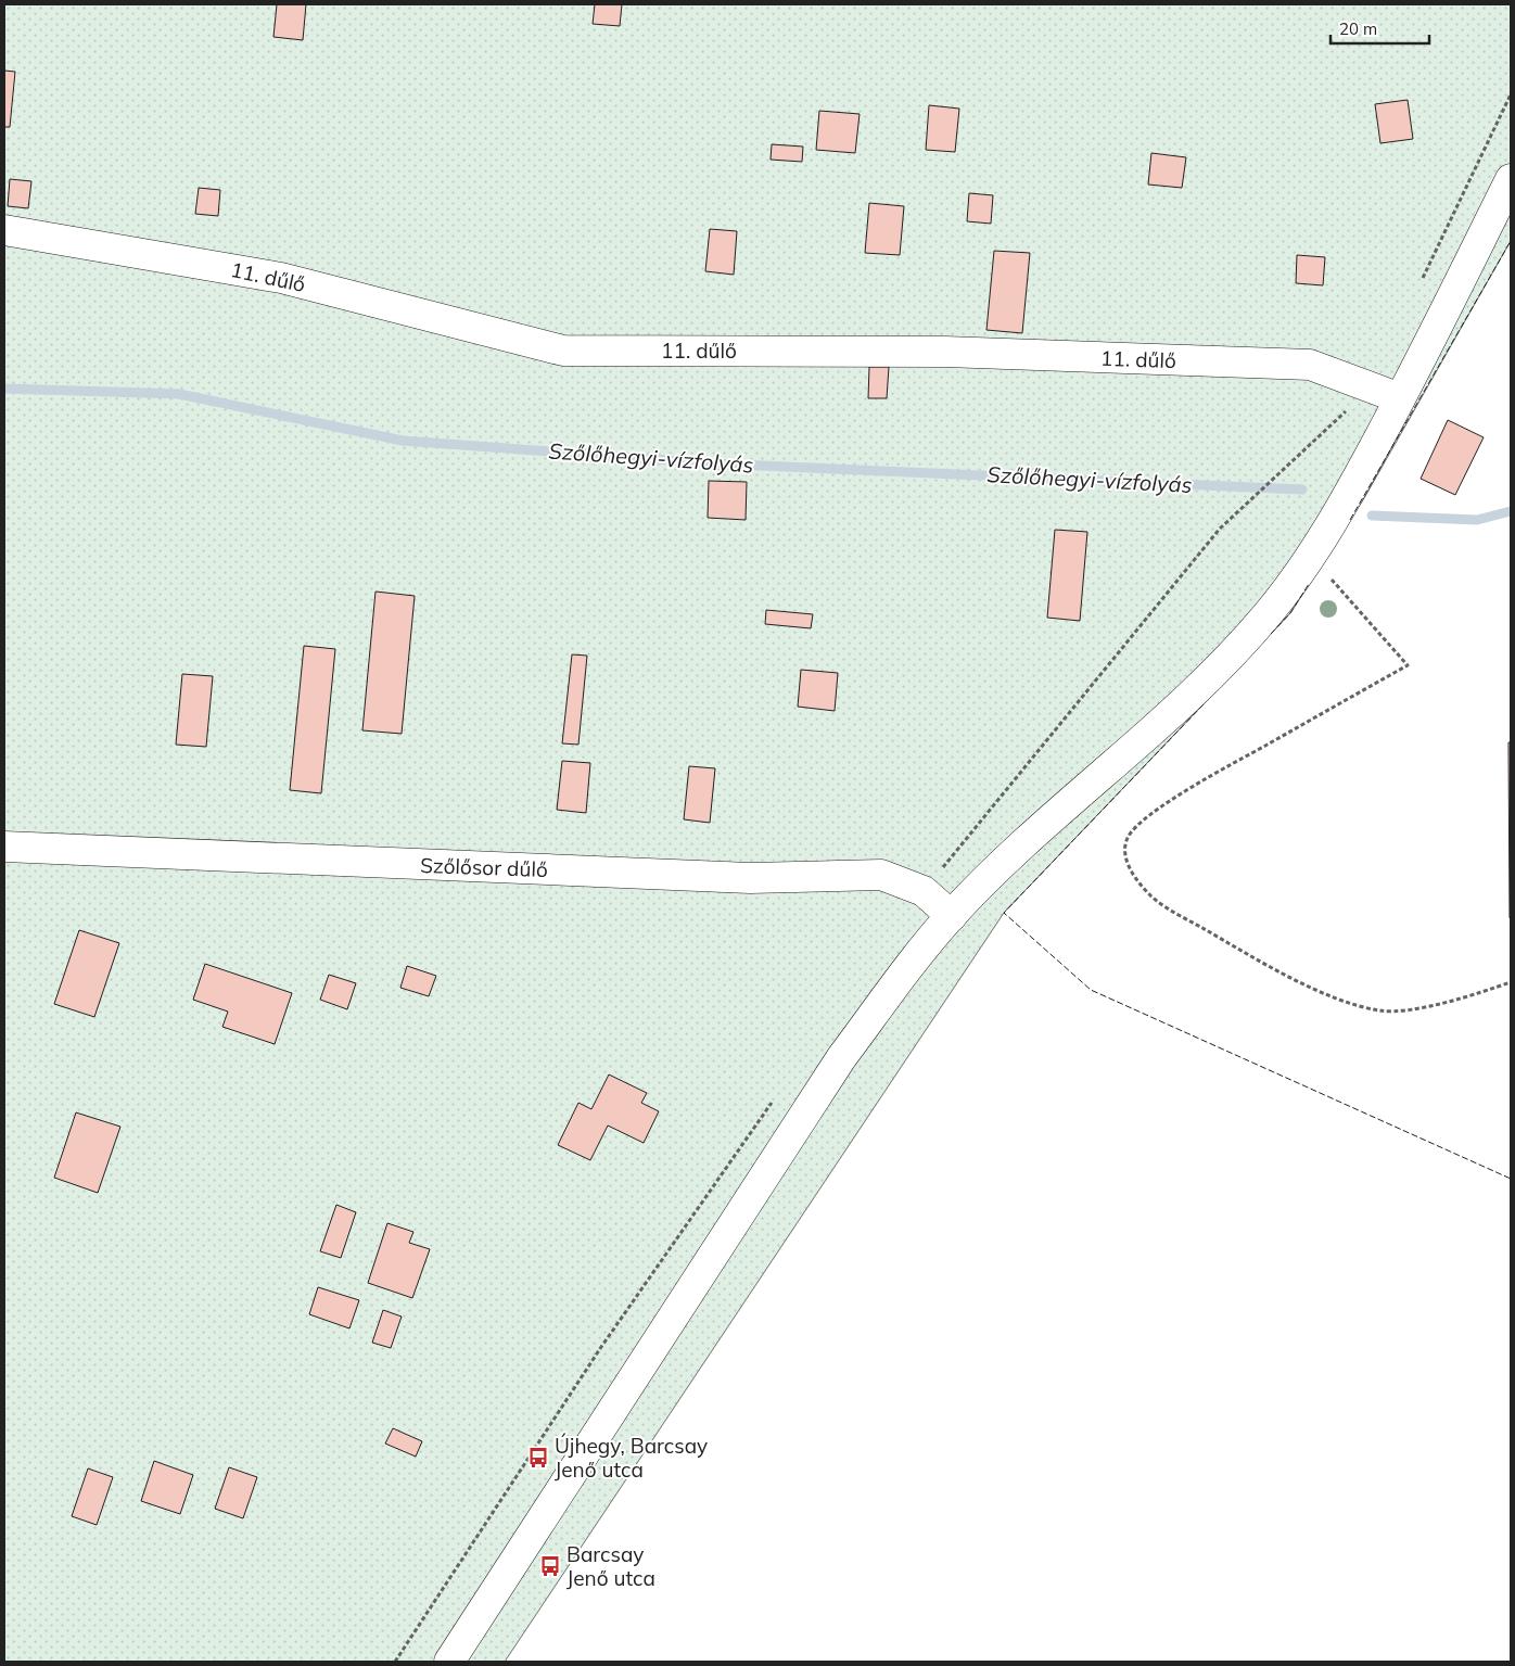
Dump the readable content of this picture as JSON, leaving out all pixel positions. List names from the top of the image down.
{
  "streets": {
    "street": ["11. dűlő", "Szőlősor dűlő"]
  },
  "water": ["Szőlőhegyi-vízfolyás"],
  "places": {
    "bus stop": ["Újhegy, Barcsay Jenő utca", "Barcsay Jenő utca"]
  },
  "scale_bar": "20 m"
}
